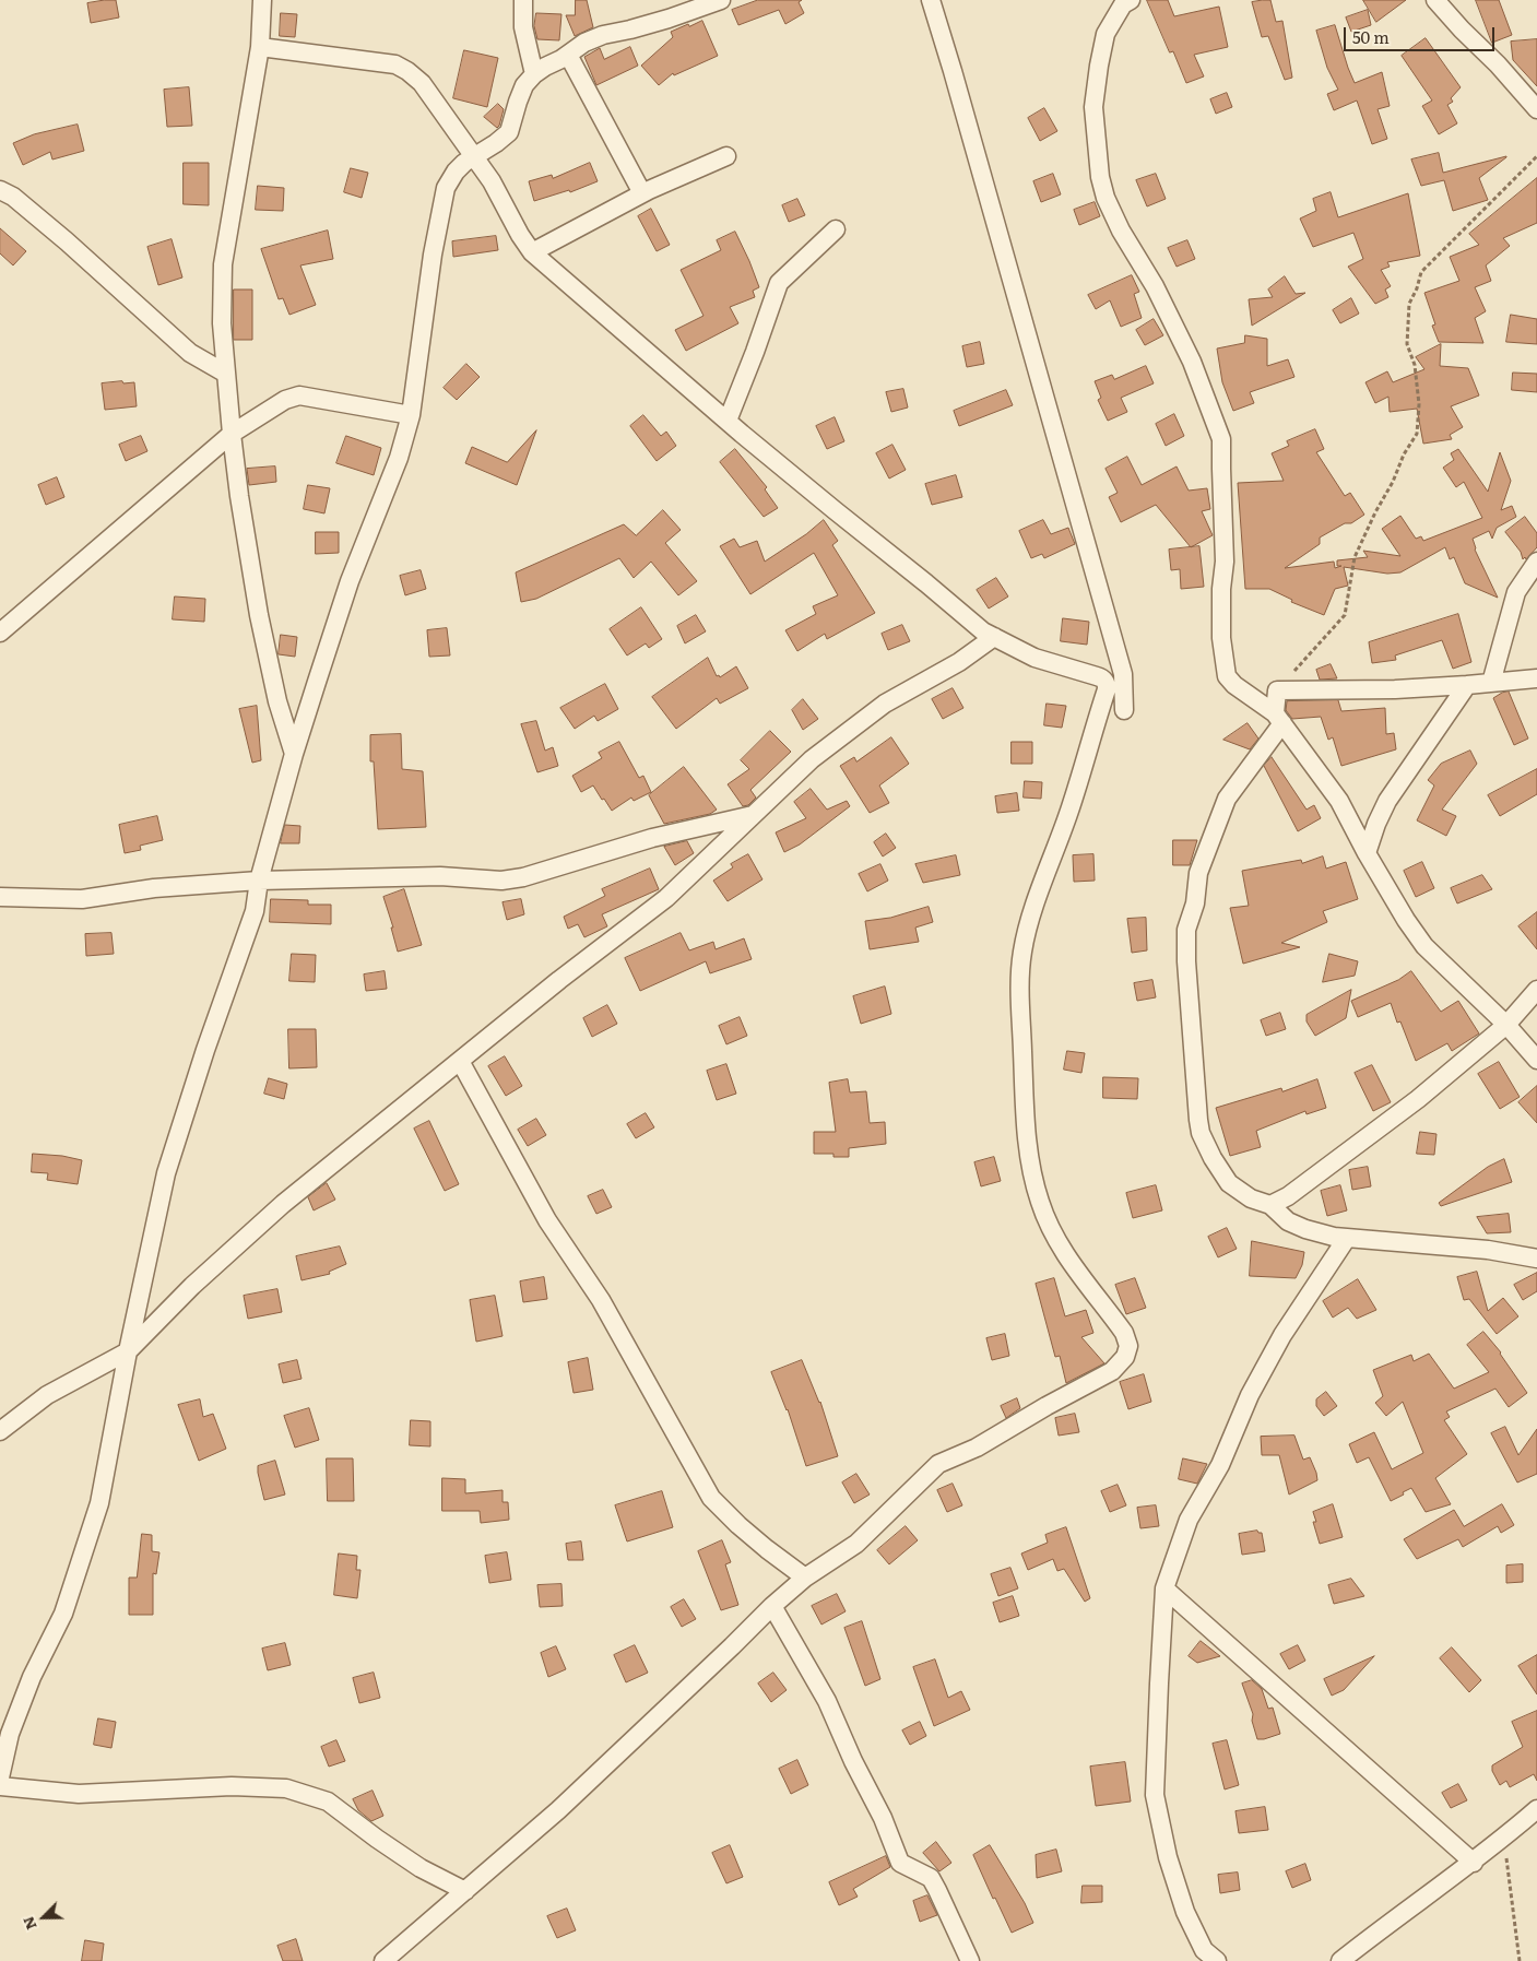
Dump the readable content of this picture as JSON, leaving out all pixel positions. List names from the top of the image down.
{
  "scale_bar": "50 m",
  "north": "bottom left"
}
